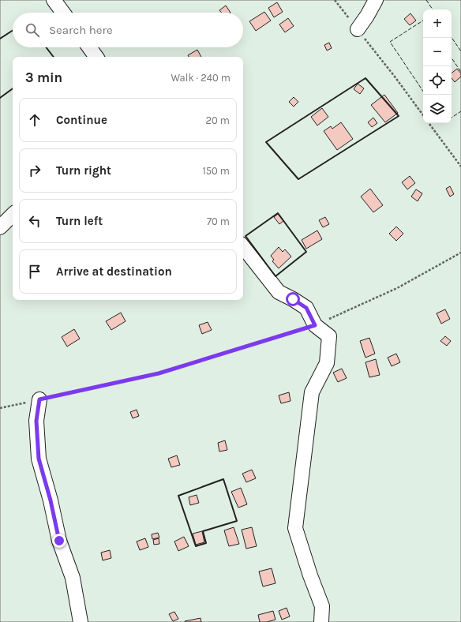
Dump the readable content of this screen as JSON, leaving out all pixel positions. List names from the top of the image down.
{
  "page": {
    "map_buttons": ["+", "−"],
    "search": "Search here",
    "heading": ["3 min", "Walk · 240 m"],
    "list": [
      ["Continue", "20 m"],
      ["Turn right", "150 m"],
      ["Turn left", "70 m"],
      "Arrive at destination"
    ]
  }
}
